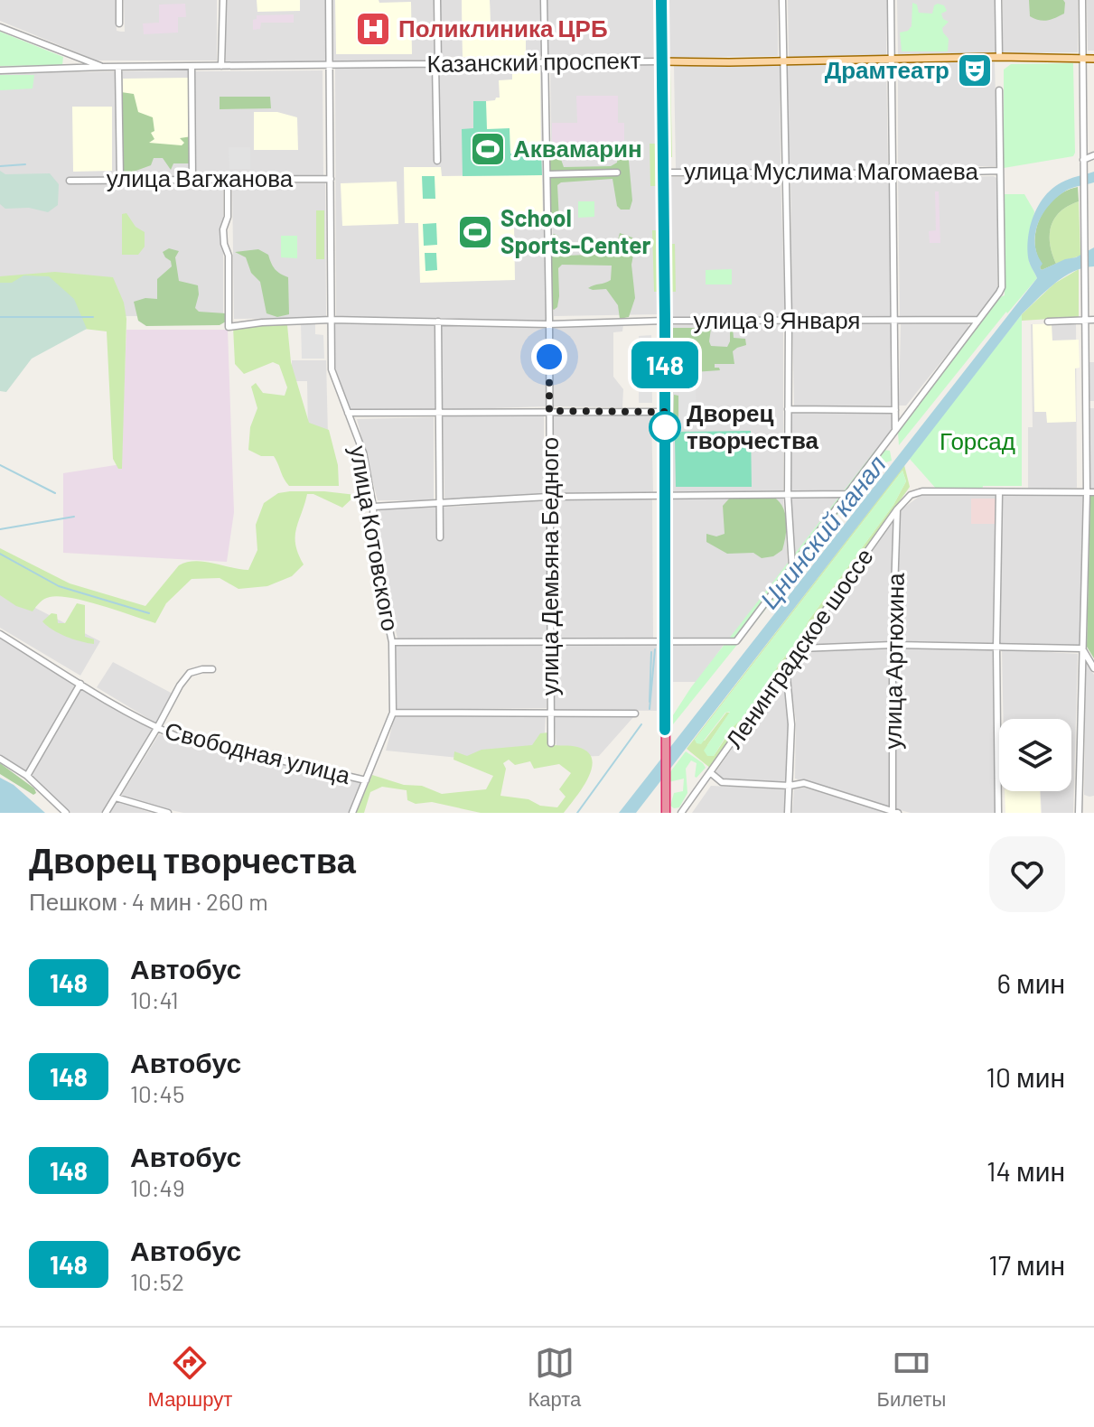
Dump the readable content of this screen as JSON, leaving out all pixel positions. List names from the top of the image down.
{
  "streets": {
    "main road": ["Казанский проспект"],
    "street": [
      "улица Муслима Магомаева",
      "улица Вагжанова",
      "улица 9 Января",
      "улица Котовского",
      "улица Демьяна Бедного",
      "Ленинградское шоссе",
      "улица Артюхина",
      "Свободная улица"
    ]
  },
  "crossings": [
    ["Казанский проспект", "улица Котовского"],
    ["Казанский проспект", "улица Демьяна Бедного"],
    ["улица Вагжанова", "улица 9 Января"],
    ["улица Вагжанова", "улица Котовского"],
    ["улица 9 Января", "улица Котовского"],
    ["улица 9 Января", "улица Демьяна Бедного"],
    ["улица Котовского", "Свободная улица"],
    ["Ленинградское шоссе", "улица Артюхина"]
  ],
  "water": ["Цнинский канал"],
  "parks": ["Горсад"],
  "places": {
    "hospital": ["Поликлиника ЦРБ"],
    "theatre": ["Драмтеатр"],
    "sports": ["Аквамарин", "School Sports-Center"],
    "other": ["Дворец творчества"]
  },
  "lines": ["bus line 148"],
  "page": {
    "on_map": "148",
    "heading": ["Дворец творчества", "Пешком · 4 мин · 260 m"],
    "list": [
      {
        "mark": "148",
        "name": "Автобус",
        "note": "10:41",
        "value": "6 мин"
      },
      {
        "mark": "148",
        "name": "Автобус",
        "note": "10:45",
        "value": "10 мин"
      },
      {
        "mark": "148",
        "name": "Автобус",
        "note": "10:49",
        "value": "14 мин"
      },
      {
        "mark": "148",
        "name": "Автобус",
        "note": "10:52",
        "value": "17 мин"
      }
    ],
    "tabs": ["Маршрут", "Карта", "Билеты"]
  }
}
